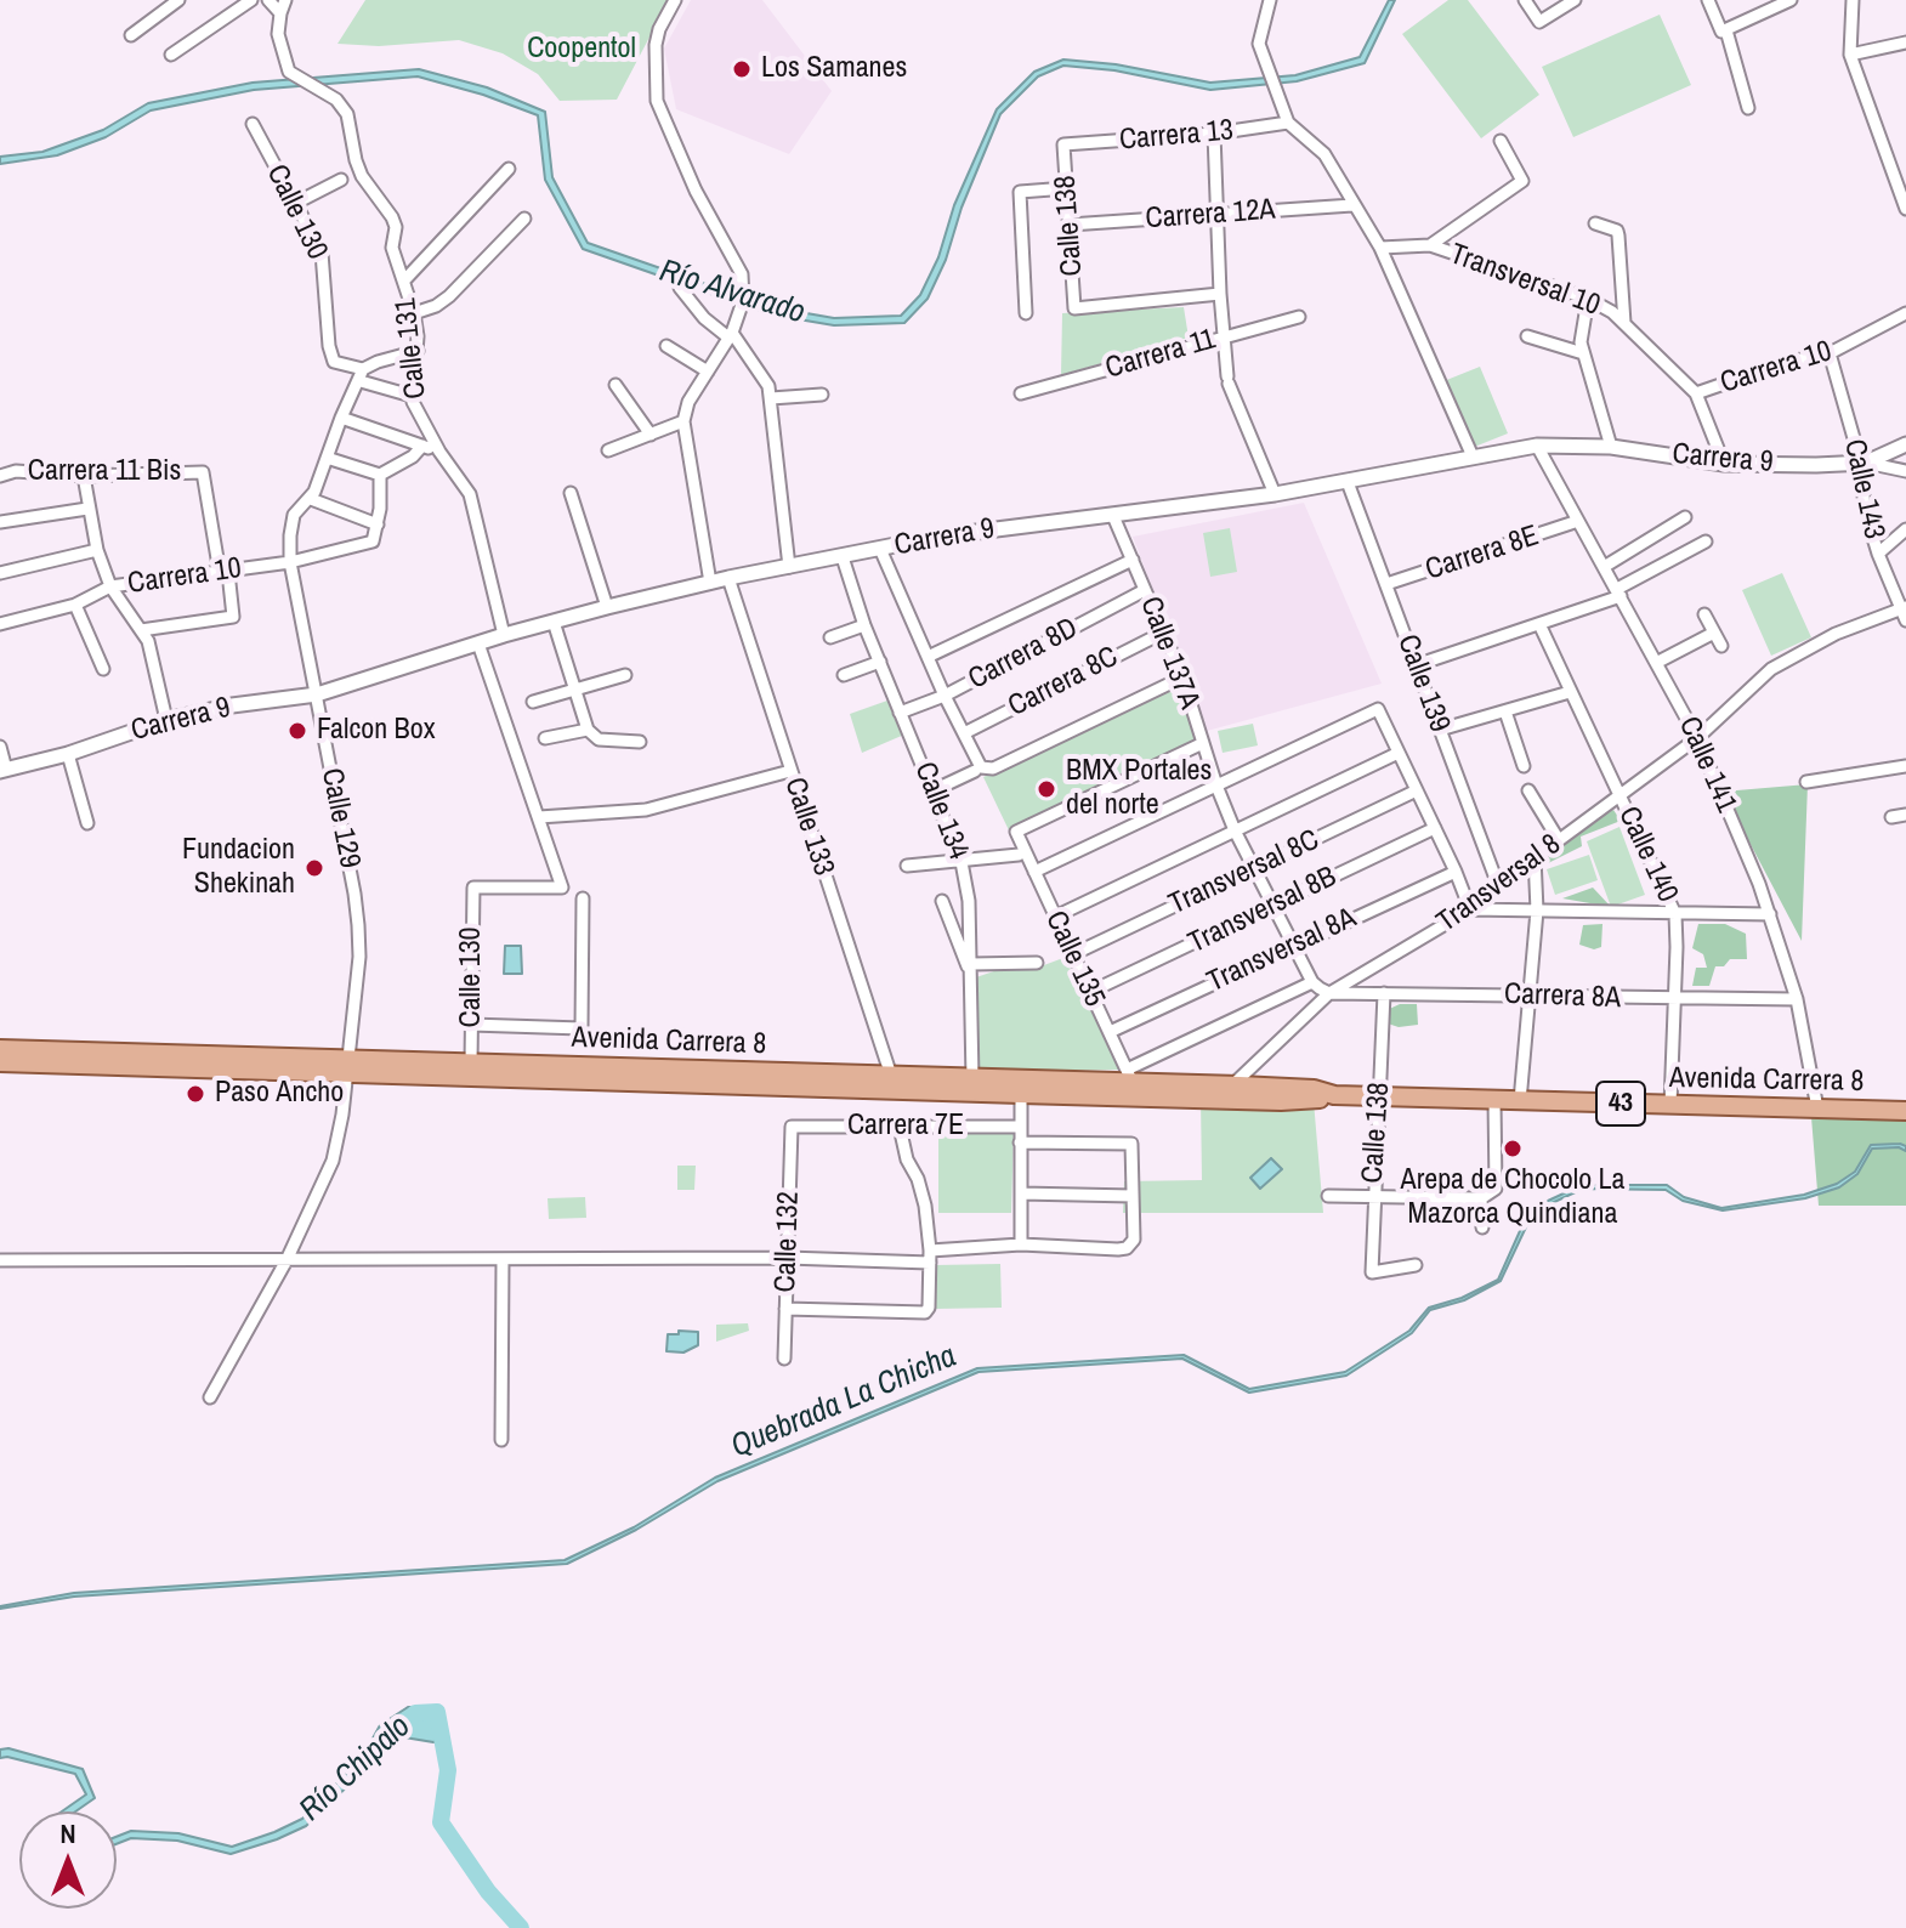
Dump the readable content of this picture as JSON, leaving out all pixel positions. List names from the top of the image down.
{
  "streets": {
    "main road": ["Avenida Carrera 8", "43"],
    "street": [
      "Carrera 13",
      "Calle 130",
      "Carrera 12A",
      "Calle 138",
      "Transversal 10",
      "Calle 131",
      "Carrera 11",
      "Carrera 10",
      "Carrera 9",
      "Carrera 11 Bis",
      "Calle 143",
      "Carrera 8E",
      "Calle 137A",
      "Carrera 8D",
      "Carrera 8C",
      "Calle 139",
      "Calle 141",
      "Calle 134",
      "Calle 129",
      "Calle 133",
      "Calle 140",
      "Transversal 8C",
      "Transversal 8",
      "Transversal 8B",
      "Transversal 8A",
      "Calle 135",
      "Carrera 8A",
      "Carrera 7E",
      "Calle 132"
    ]
  },
  "crossings": [
    ["Carrera 13", "Calle 138"],
    ["Calle 130", "Avenida Carrera 8"],
    ["Carrera 12A", "Calle 138"],
    ["Calle 138", "Carrera 8A"],
    ["Calle 138", "Avenida Carrera 8"],
    ["Transversal 10", "Carrera 10"],
    ["Calle 131", "Carrera 9"],
    ["Carrera 10", "Carrera 11 Bis"],
    ["Carrera 10", "Calle 143"],
    ["Carrera 10", "Calle 129"],
    ["Carrera 9", "Calle 143"],
    ["Carrera 9", "Calle 137A"],
    ["Carrera 9", "Calle 139"],
    ["Carrera 9", "Calle 141"],
    ["Carrera 9", "Calle 134"],
    ["Carrera 9", "Calle 129"],
    ["Carrera 9", "Calle 133"],
    ["Calle 143", "Transversal 8"],
    ["Carrera 8E", "Calle 139"],
    ["Carrera 8E", "Calle 141"],
    ["Calle 137A", "Carrera 8D"],
    ["Calle 137A", "Carrera 8C"],
    ["Calle 137A", "Transversal 8C"],
    ["Calle 137A", "Transversal 8B"],
    ["Calle 137A", "Transversal 8A"],
    ["Calle 137A", "Calle 135"],
    ["Carrera 8D", "Calle 134"],
    ["Calle 139", "Transversal 8"],
    ["Calle 141", "Transversal 8"],
    ["Calle 141", "Carrera 8A"],
    ["Calle 141", "Avenida Carrera 8"],
    ["Calle 134", "Avenida Carrera 8"],
    ["Calle 129", "Avenida Carrera 8"],
    ["Calle 133", "Avenida Carrera 8"],
    ["Calle 140", "Transversal 8"],
    ["Calle 140", "Carrera 8A"],
    ["Calle 140", "Avenida Carrera 8"],
    ["Transversal 8C", "Calle 135"],
    ["Transversal 8", "Carrera 8A"],
    ["Transversal 8", "Avenida Carrera 8"],
    ["Transversal 8B", "Calle 135"],
    ["Transversal 8A", "Calle 135"],
    ["Calle 135", "Avenida Carrera 8"],
    ["Carrera 7E", "Calle 132"]
  ],
  "water": ["Río Alvarado", "Quebrada La Chicha", "Río Chipalo"],
  "parks": ["Coopentol"],
  "places": [
    "Los Samanes",
    "Falcon Box",
    "BMX Portales del norte",
    "Fundacion Shekinah",
    "Paso Ancho",
    "Arepa de Chocolo La Mazorca Quindiana"
  ],
  "north": "top"
}
